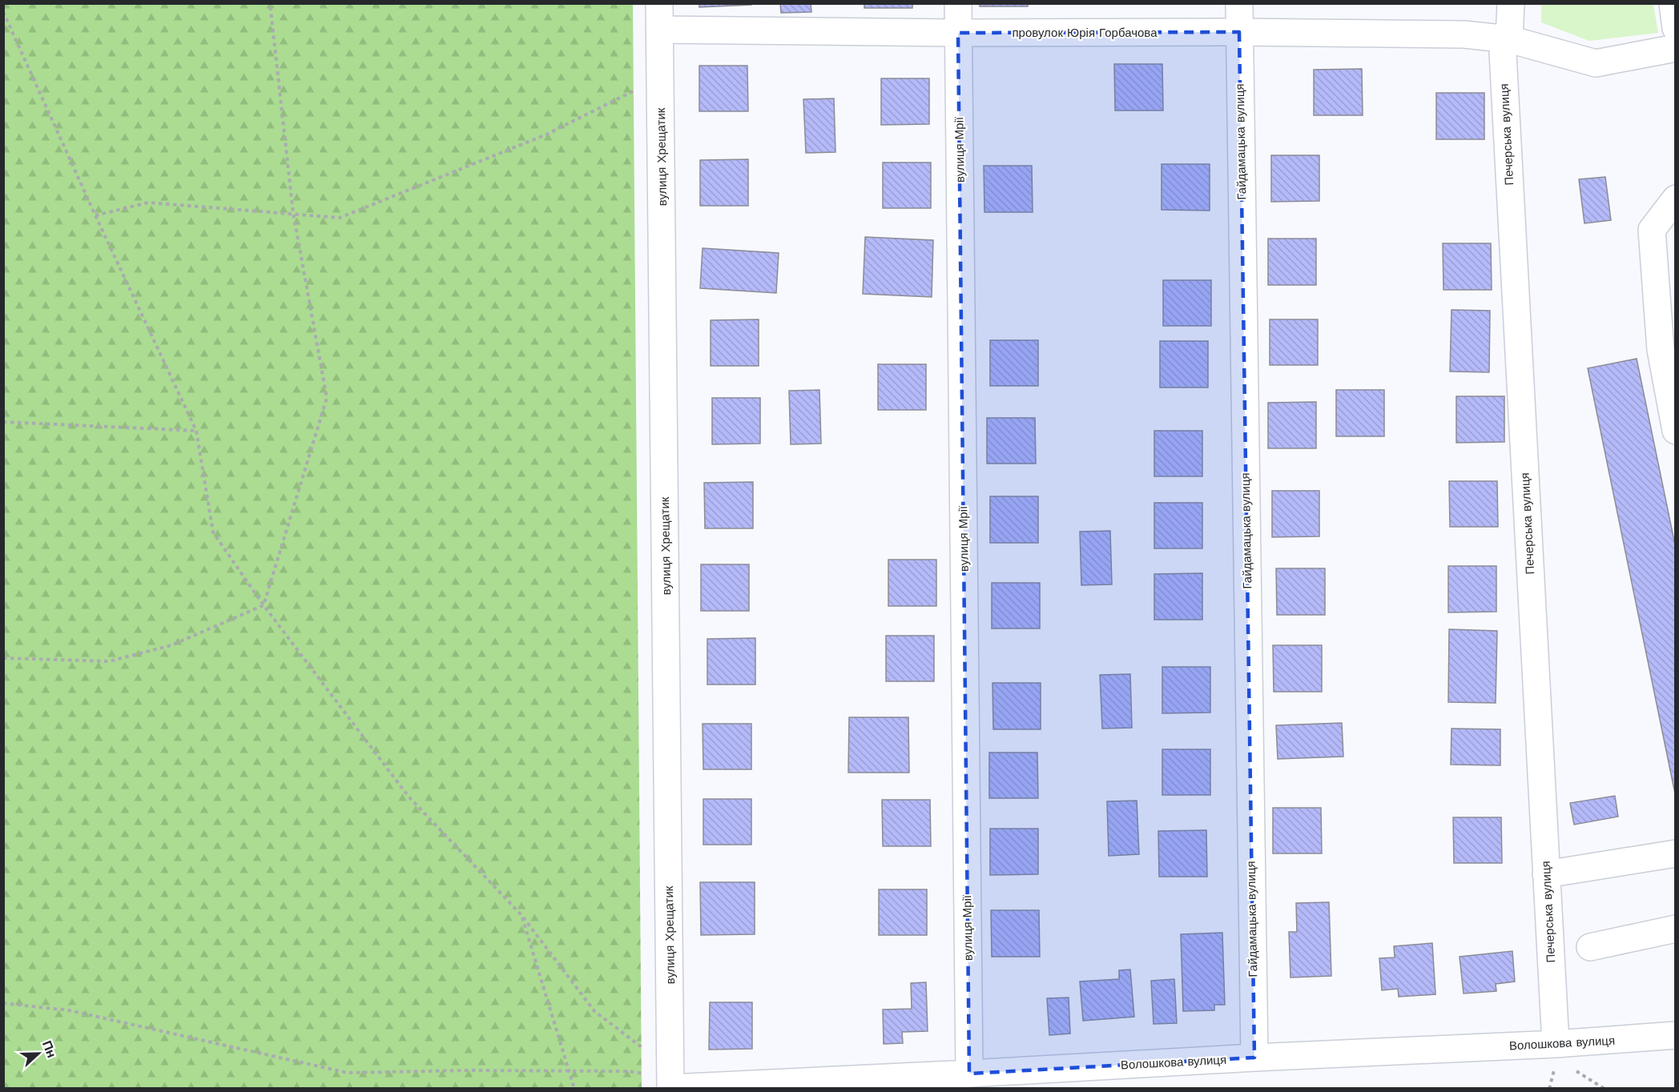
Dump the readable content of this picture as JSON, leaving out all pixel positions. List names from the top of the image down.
{
  "streets": {
    "street": [
      "провулок Юрія Горбачова",
      "Печерська вулиця",
      "Гайдамацька вулиця",
      "вулиця Мрії",
      "вулиця Хрещатик",
      "Волошкова вулиця"
    ]
  },
  "crossings": [
    ["провулок Юрія Горбачова", "Печерська вулиця"],
    ["провулок Юрія Горбачова", "Гайдамацька вулиця"],
    ["провулок Юрія Горбачова", "вулиця Мрії"],
    ["провулок Юрія Горбачова", "вулиця Хрещатик"],
    ["Печерська вулиця", "Волошкова вулиця"],
    ["Гайдамацька вулиця", "Волошкова вулиця"],
    ["вулиця Мрії", "Волошкова вулиця"],
    ["вулиця Хрещатик", "Волошкова вулиця"]
  ],
  "north": "right"
}
